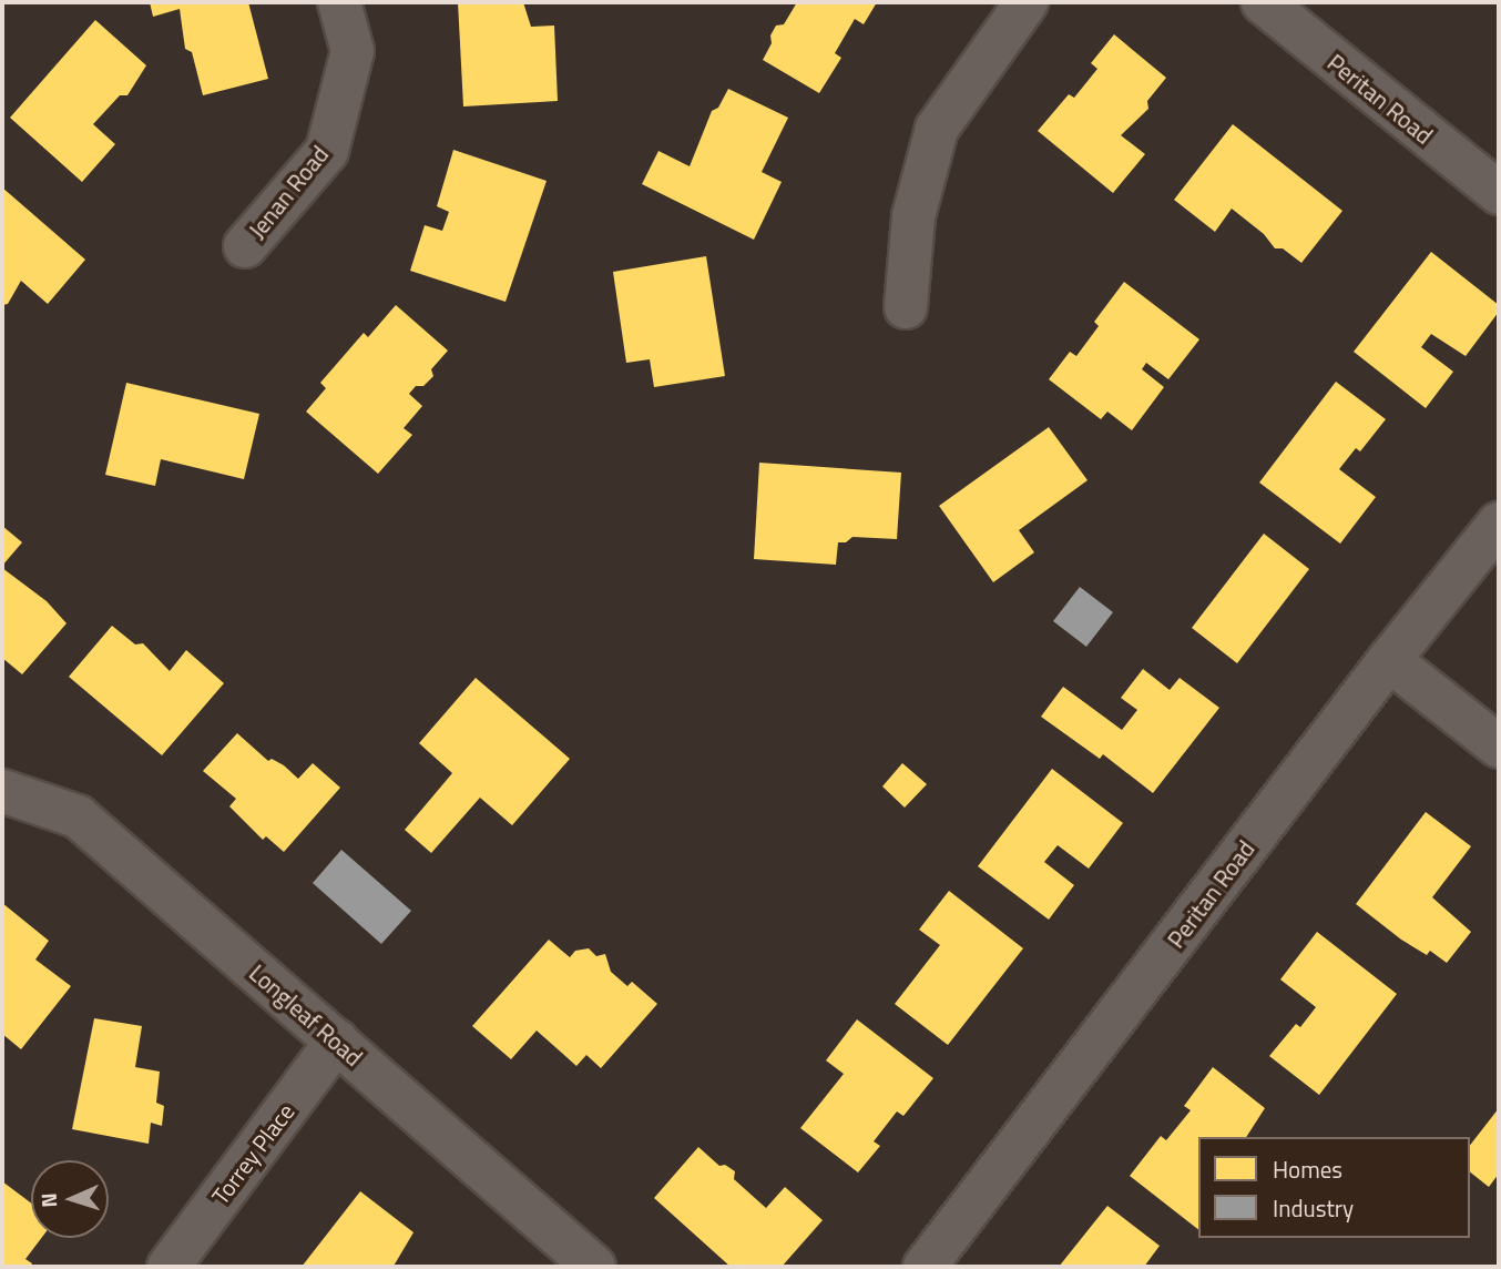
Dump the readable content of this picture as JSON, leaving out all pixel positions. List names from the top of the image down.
{
  "streets": {
    "street": [
      "Peritan Road",
      "Jenan Road",
      "Longleaf Road",
      "Torrey Place"
    ]
  },
  "crossings": [
    ["Longleaf Road", "Torrey Place"]
  ],
  "legend": ["Homes", "Industry"],
  "north": "left"
}
